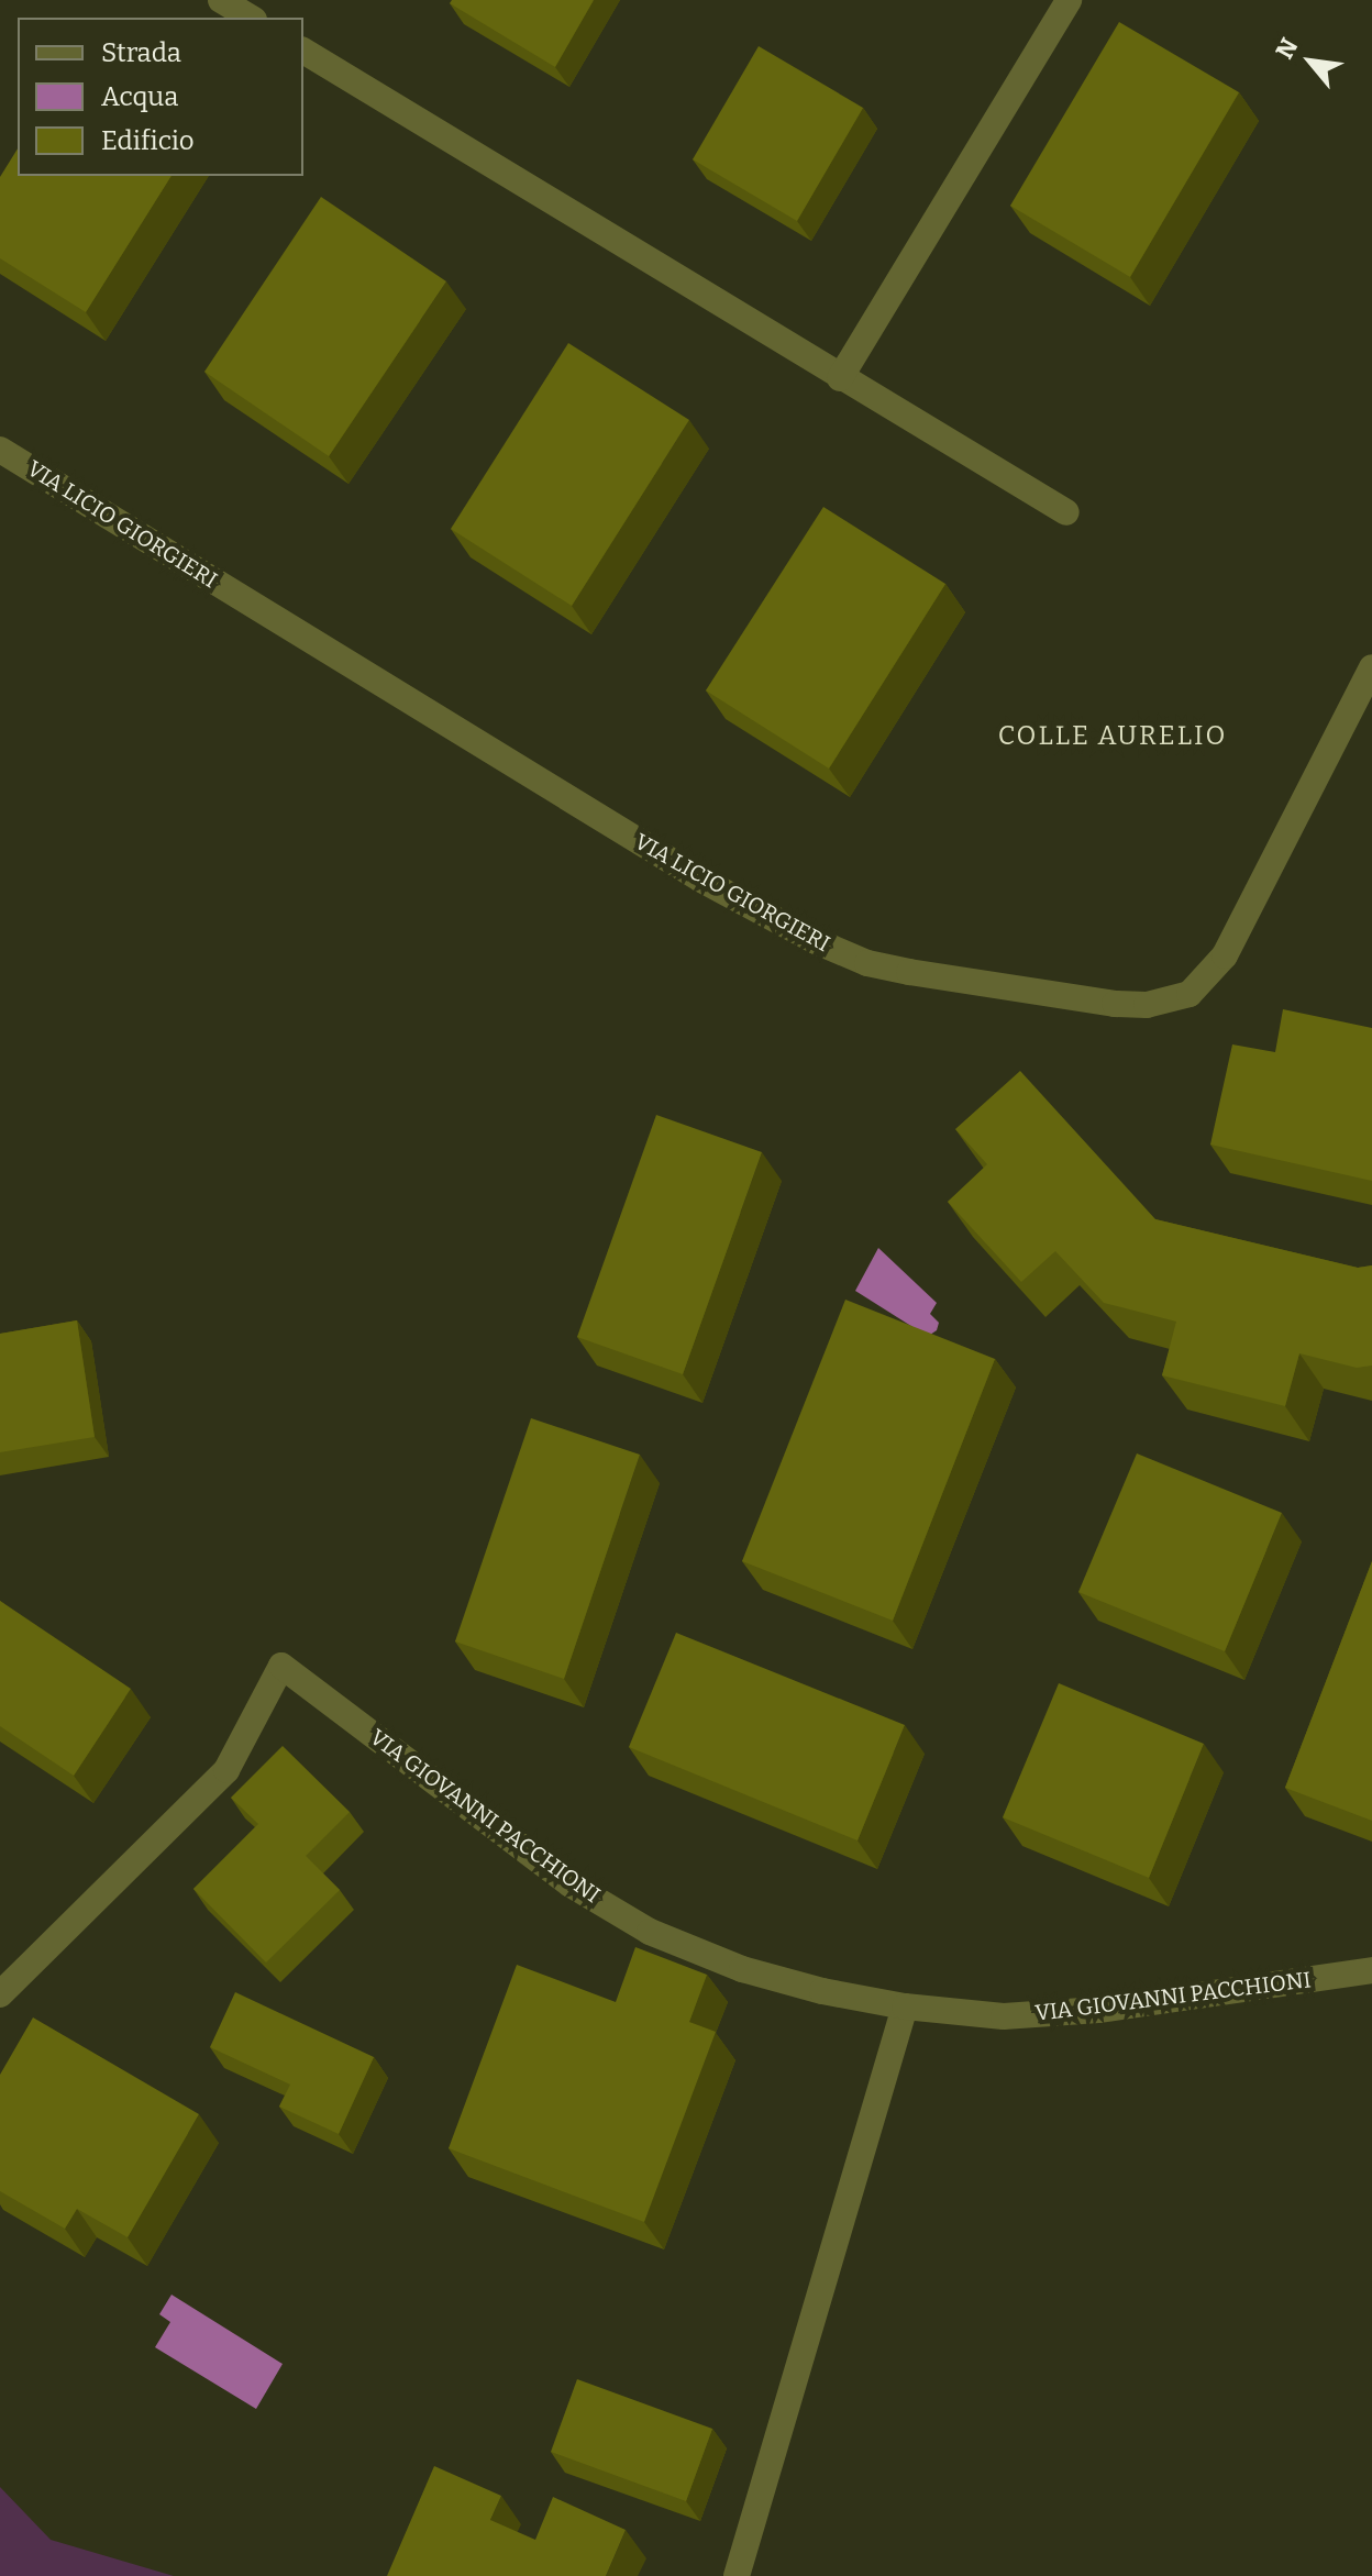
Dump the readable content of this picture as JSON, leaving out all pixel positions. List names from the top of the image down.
{
  "streets": {
    "street": ["VIA LICIO GIORGIERI", "VIA GIOVANNI PACCHIONI"]
  },
  "districts": ["COLLE AURELIO"],
  "legend": ["Strada", "Acqua", "Edificio"],
  "north": "top left"
}
